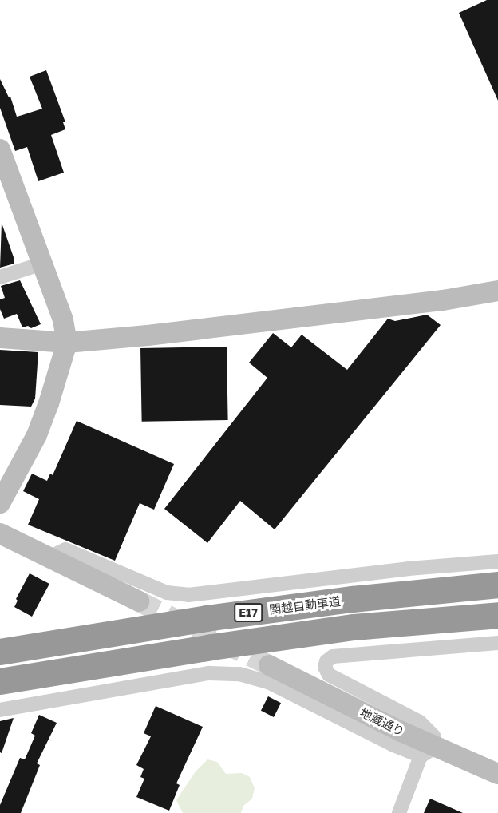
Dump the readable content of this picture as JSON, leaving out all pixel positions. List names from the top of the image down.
{
  "streets": {
    "highway": ["関越自動車道", "E17"],
    "street": ["地蔵通り"]
  }
}
